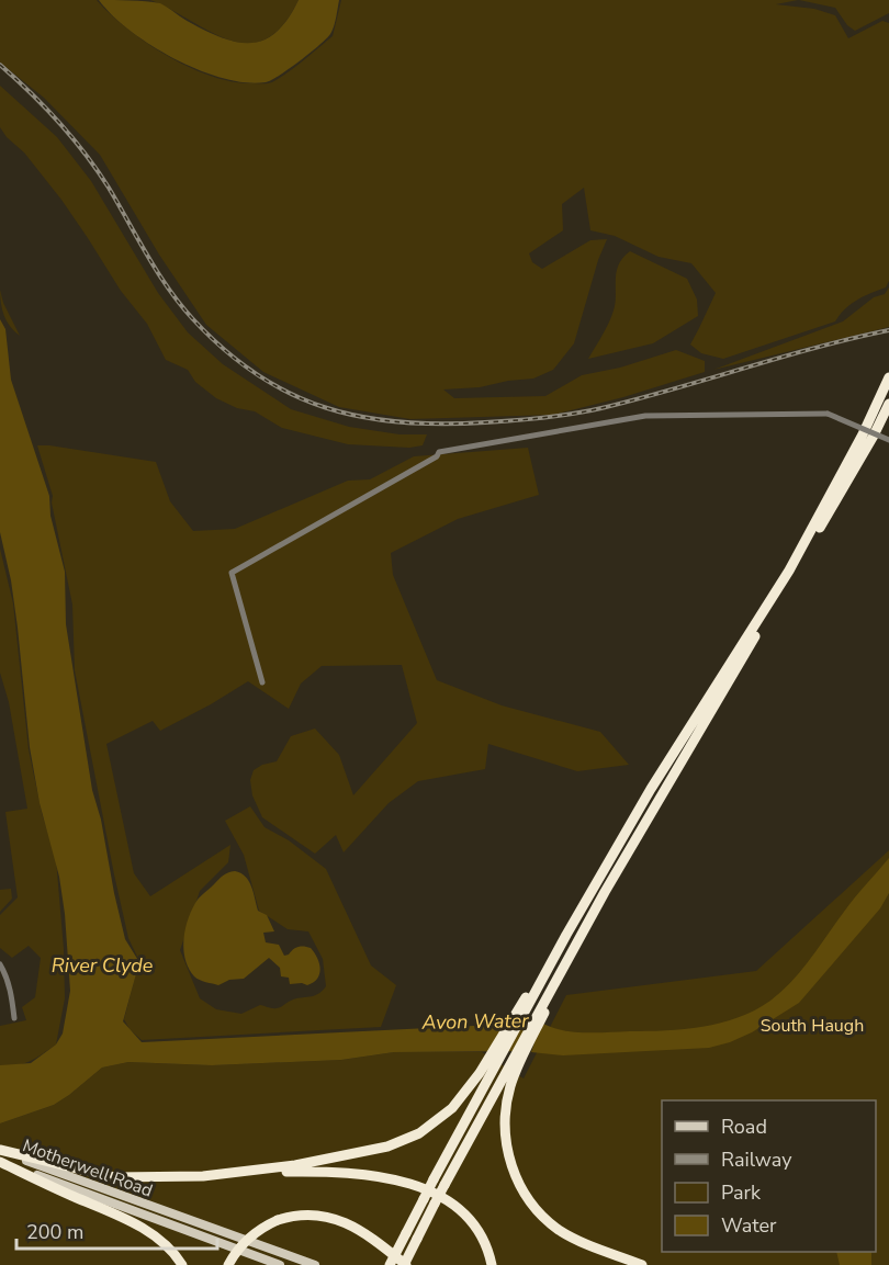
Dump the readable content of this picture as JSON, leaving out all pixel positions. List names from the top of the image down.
{
  "streets": {
    "main road": ["Motherwell Road"]
  },
  "water": ["River Clyde", "Avon Water"],
  "parks": ["South Haugh"],
  "legend": [
    "Road",
    "Railway",
    "Park",
    "Water"
  ],
  "scale_bar": "200 m"
}
